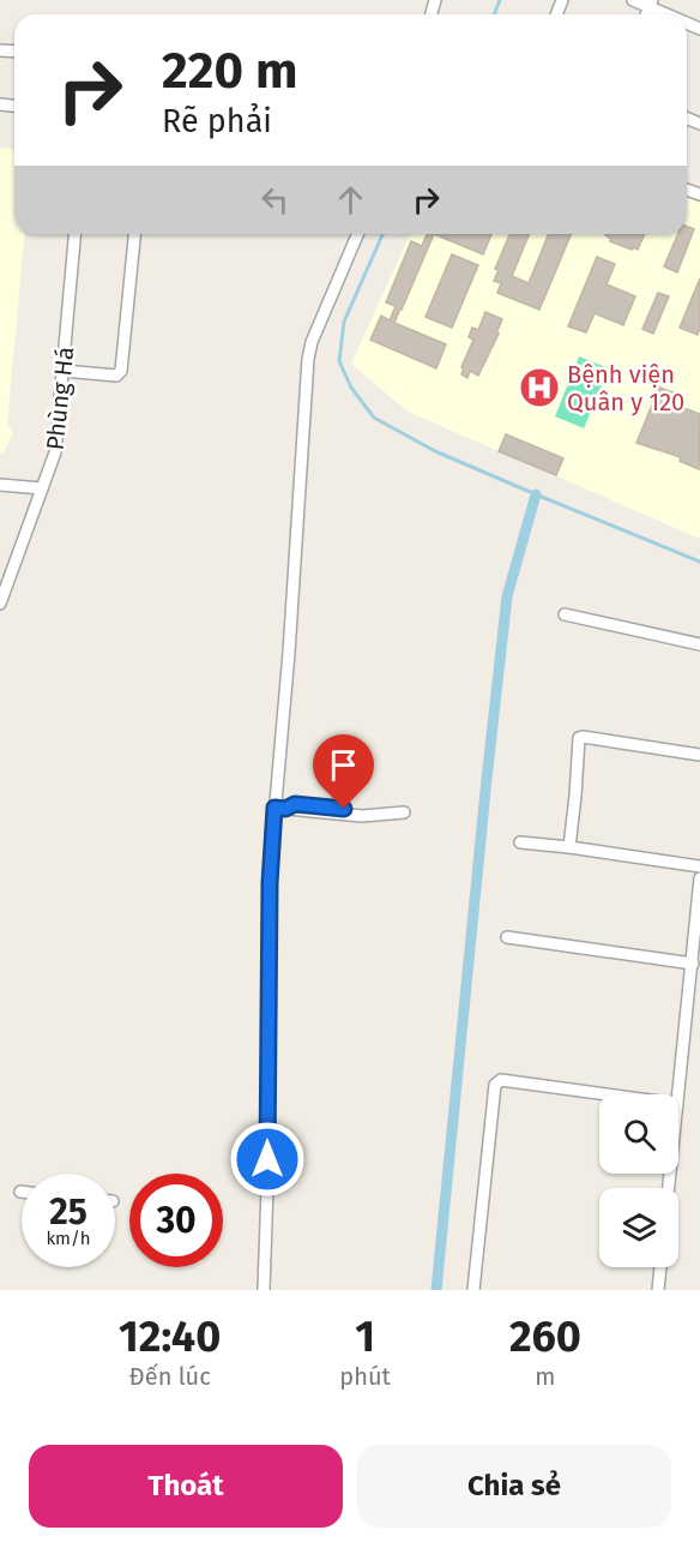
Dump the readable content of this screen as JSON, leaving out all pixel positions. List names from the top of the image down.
{
  "streets": {
    "street": ["Phùng Há"]
  },
  "places": {
    "hospital": ["Bệnh viện Quân y 120"]
  },
  "page": {
    "turn": ["220 m", "Rẽ phải"],
    "speed": "25 km/h",
    "limit": "30",
    "eta": [
      "12:40",
      "Đến lúc",
      "1",
      "phút",
      "260",
      "m"
    ],
    "buttons": ["Thoát", "Chia sẻ"]
  }
}
